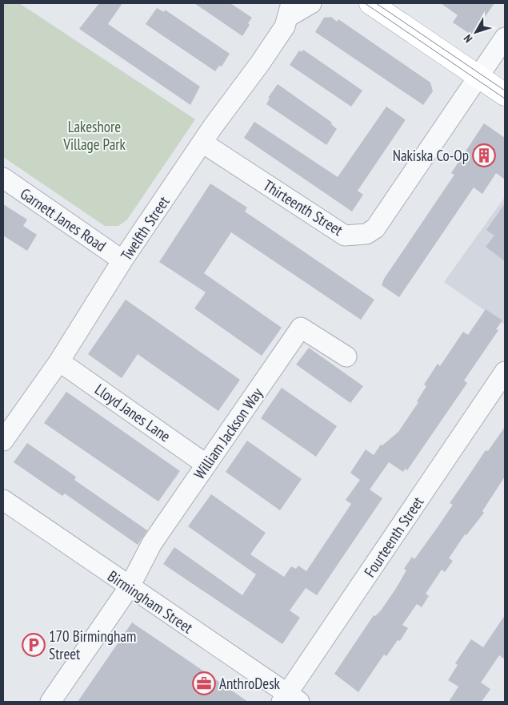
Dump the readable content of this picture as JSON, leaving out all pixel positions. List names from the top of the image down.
{
  "streets": {
    "street": [
      "Thirteenth Street",
      "Garnett Janes Road",
      "Twelfth Street",
      "Lloyd Janes Lane",
      "William Jackson Way",
      "Fourteenth Street",
      "Birmingham Street"
    ]
  },
  "crossings": [
    ["Thirteenth Street", "Twelfth Street"],
    ["Garnett Janes Road", "Twelfth Street"],
    ["Twelfth Street", "Lloyd Janes Lane"],
    ["Lloyd Janes Lane", "William Jackson Way"],
    ["William Jackson Way", "Birmingham Street"],
    ["Fourteenth Street", "Birmingham Street"]
  ],
  "parks": ["Lakeshore Village Park"],
  "places": {
    "building": ["Nakiska Co-Op"],
    "parking": ["170 Birmingham Street"],
    "office": ["AnthroDesk"]
  },
  "north": "bottom left"
}
